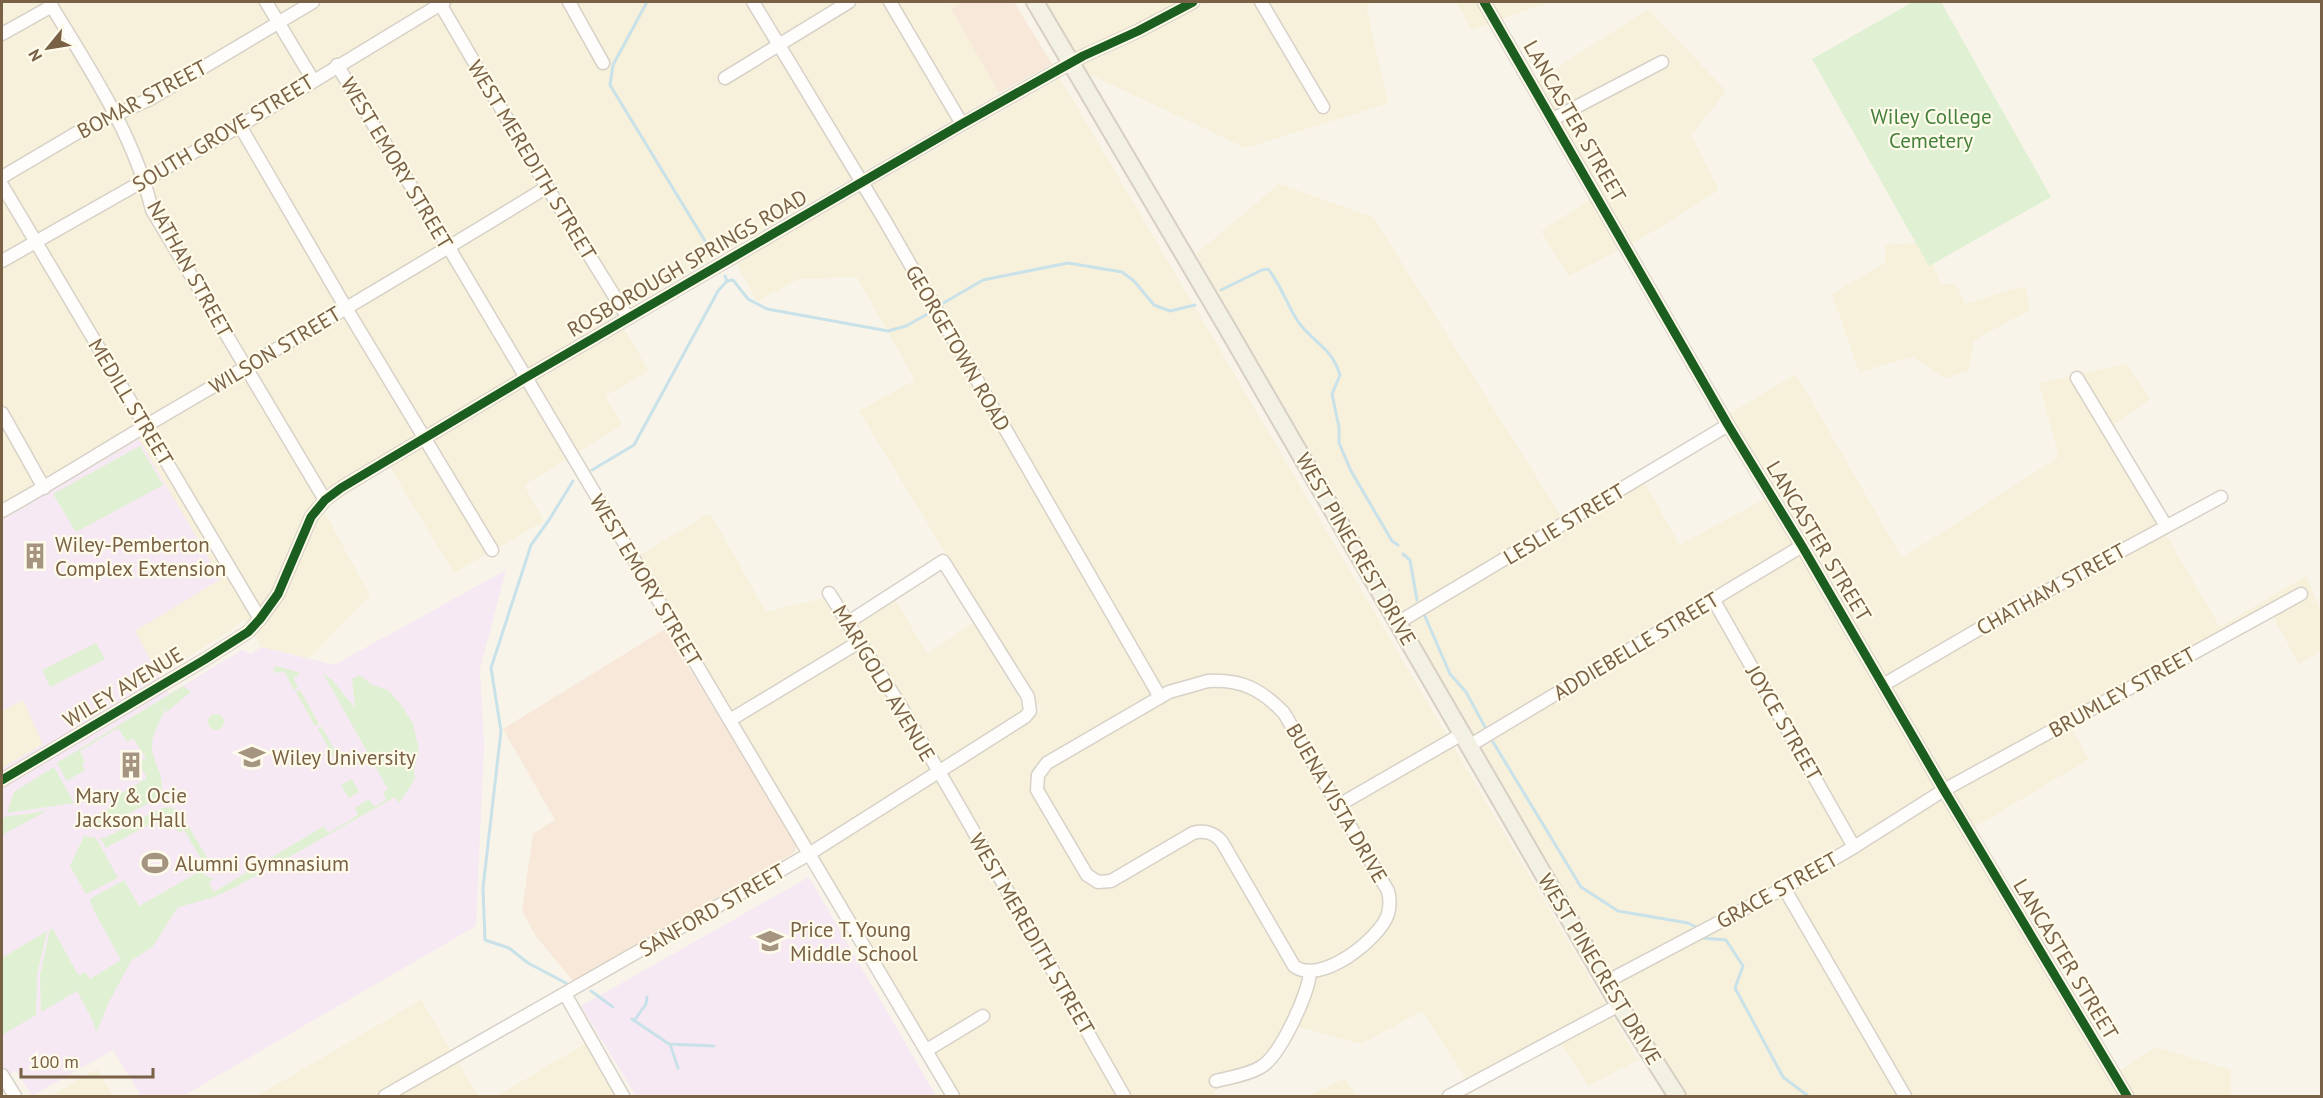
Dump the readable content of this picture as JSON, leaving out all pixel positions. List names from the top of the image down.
{
  "streets": {
    "main road": ["WEST PINECREST DRIVE"],
    "street": [
      "BOMAR STREET",
      "LANCASTER STREET",
      "SOUTH GROVE STREET",
      "WEST MEREDITH STREET",
      "WEST EMORY STREET",
      "ROSBOROUGH SPRINGS ROAD",
      "NATHAN STREET",
      "GEORGETOWN ROAD",
      "WILSON STREET",
      "MEDILL STREET",
      "LESLIE STREET",
      "CHATHAM STREET",
      "ADDIEBELLE STREET",
      "MARIGOLD AVENUE",
      "WILEY AVENUE",
      "BRUMLEY STREET",
      "JOYCE STREET",
      "BUENA VISTA DRIVE",
      "GRACE STREET",
      "SANFORD STREET"
    ]
  },
  "crossings": [
    ["BOMAR STREET", "WEST EMORY STREET"],
    ["BOMAR STREET", "NATHAN STREET"],
    ["LANCASTER STREET", "LESLIE STREET"],
    ["LANCASTER STREET", "CHATHAM STREET"],
    ["LANCASTER STREET", "ADDIEBELLE STREET"],
    ["LANCASTER STREET", "BRUMLEY STREET"],
    ["LANCASTER STREET", "GRACE STREET"],
    ["SOUTH GROVE STREET", "WEST MEREDITH STREET"],
    ["SOUTH GROVE STREET", "WEST EMORY STREET"],
    ["SOUTH GROVE STREET", "NATHAN STREET"],
    ["SOUTH GROVE STREET", "MEDILL STREET"],
    ["WEST MEREDITH STREET", "ROSBOROUGH SPRINGS ROAD"],
    ["WEST MEREDITH STREET", "WILSON STREET"],
    ["WEST MEREDITH STREET", "MARIGOLD AVENUE"],
    ["WEST MEREDITH STREET", "SANFORD STREET"],
    ["WEST EMORY STREET", "ROSBOROUGH SPRINGS ROAD"],
    ["WEST EMORY STREET", "WILSON STREET"],
    ["WEST EMORY STREET", "SANFORD STREET"],
    ["ROSBOROUGH SPRINGS ROAD", "NATHAN STREET"],
    ["ROSBOROUGH SPRINGS ROAD", "GEORGETOWN ROAD"],
    ["ROSBOROUGH SPRINGS ROAD", "MEDILL STREET"],
    ["ROSBOROUGH SPRINGS ROAD", "WEST PINECREST DRIVE"],
    ["ROSBOROUGH SPRINGS ROAD", "WILEY AVENUE"],
    ["NATHAN STREET", "WILSON STREET"],
    ["GEORGETOWN ROAD", "BUENA VISTA DRIVE"],
    ["WILSON STREET", "MEDILL STREET"],
    ["MEDILL STREET", "WILEY AVENUE"],
    ["LESLIE STREET", "WEST PINECREST DRIVE"],
    ["WEST PINECREST DRIVE", "ADDIEBELLE STREET"],
    ["WEST PINECREST DRIVE", "GRACE STREET"],
    ["ADDIEBELLE STREET", "JOYCE STREET"],
    ["ADDIEBELLE STREET", "BUENA VISTA DRIVE"],
    ["MARIGOLD AVENUE", "SANFORD STREET"],
    ["BRUMLEY STREET", "GRACE STREET"],
    ["JOYCE STREET", "GRACE STREET"]
  ],
  "parks": ["Wiley College Cemetery"],
  "places": {
    "building": ["Wiley-Pemberton Complex Extension", "Mary & Ocie Jackson Hall"],
    "school or university": ["Wiley University", "Price T. Young Middle School"],
    "sports": ["Alumni Gymnasium"]
  },
  "scale_bar": "100 m",
  "north": "bottom left"
}
